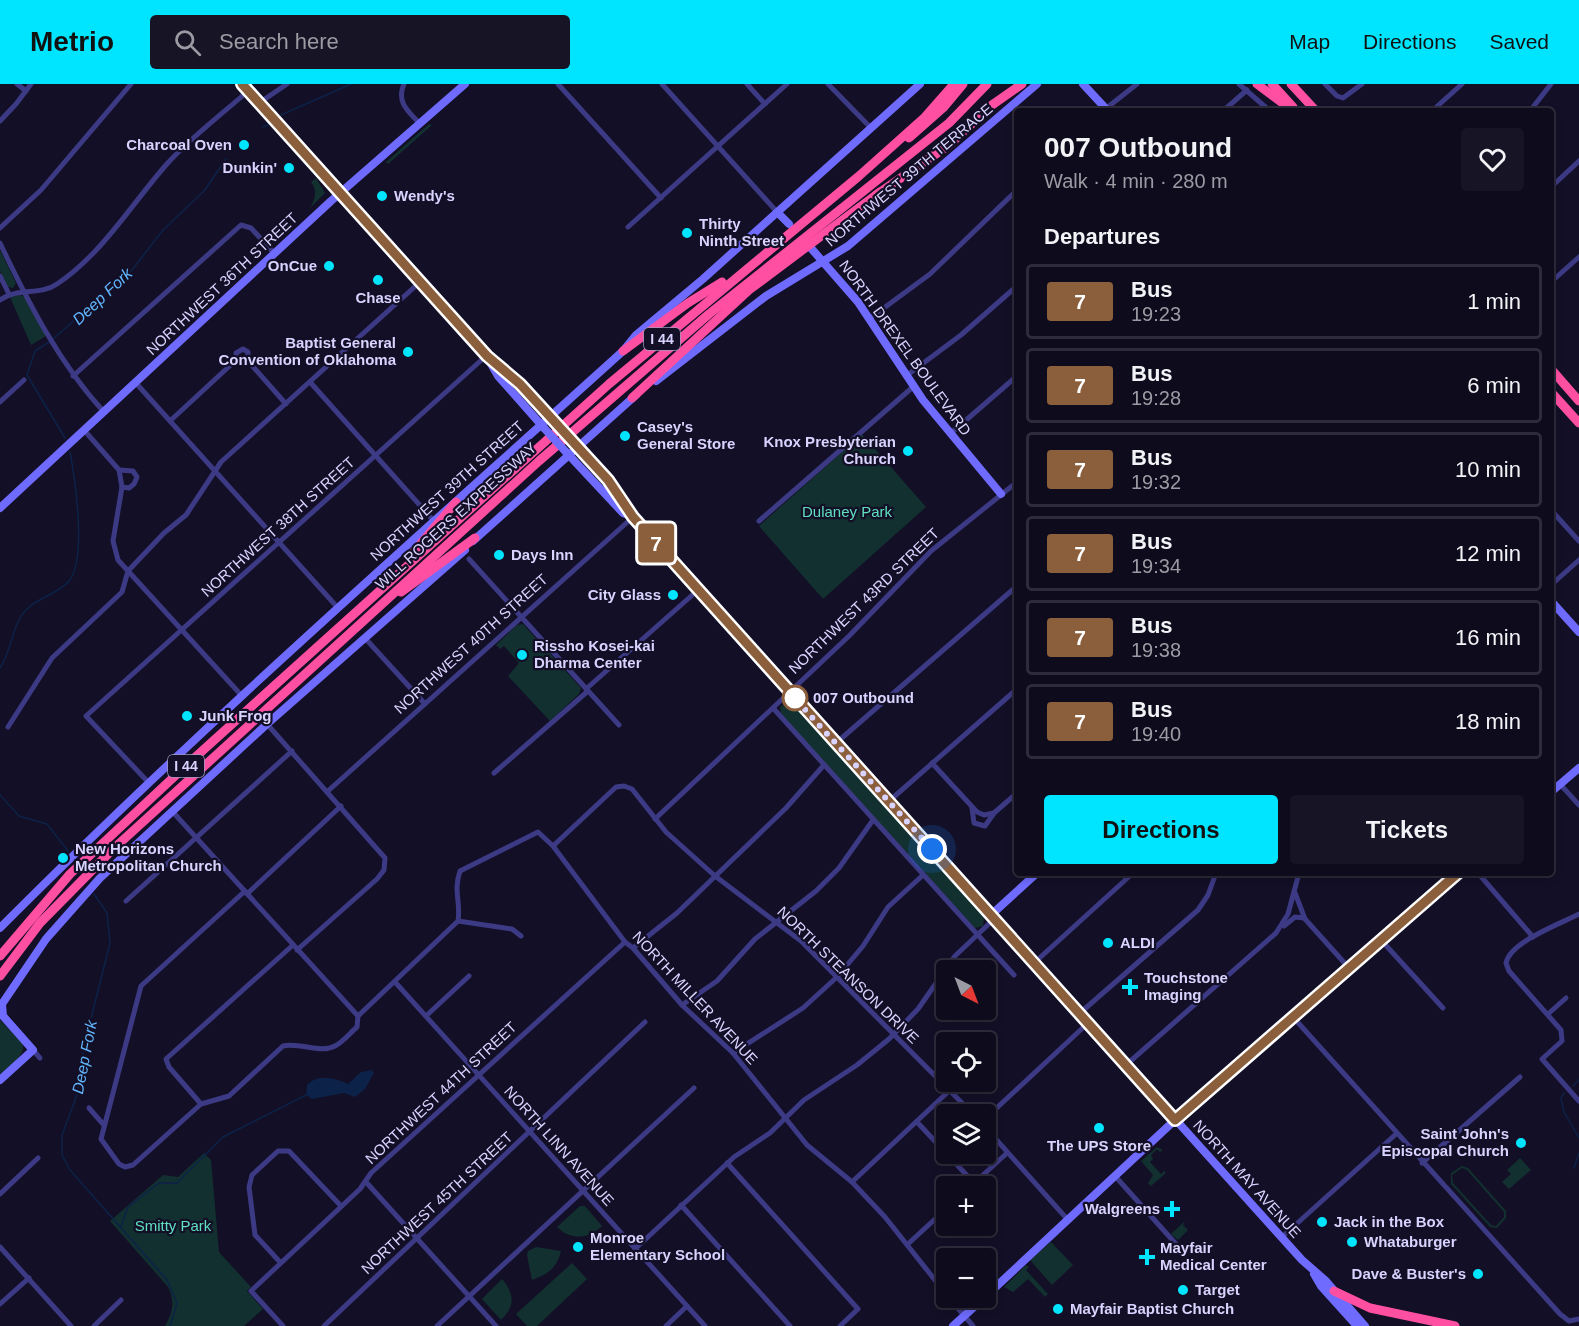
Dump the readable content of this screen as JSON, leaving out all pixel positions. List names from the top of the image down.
{
  "streets": {
    "highway": ["I 44", "WILL ROGERS EXPRESSWAY"],
    "main road": [
      "NORTHWEST 39TH TERRACE",
      "NORTHWEST 36TH STREET",
      "NORTH DREXEL BOULEVARD",
      "NORTHWEST 39TH STREET",
      "NORTH MAY AVENUE"
    ],
    "street": [
      "NORTHWEST 38TH STREET",
      "NORTHWEST 43RD STREET",
      "NORTHWEST 40TH STREET",
      "NORTH STEANSON DRIVE",
      "NORTH MILLER AVENUE",
      "NORTHWEST 44TH STREET",
      "NORTH LINN AVENUE",
      "NORTHWEST 45TH STREET"
    ]
  },
  "crossings": [
    ["NORTHWEST 39TH TERRACE", "NORTH DREXEL BOULEVARD"],
    ["NORTHWEST 36TH STREET", "NORTH MAY AVENUE"],
    ["NORTH DREXEL BOULEVARD", "NORTHWEST 43RD STREET"],
    ["NORTHWEST 39TH STREET", "NORTHWEST 38TH STREET"],
    ["NORTHWEST 39TH STREET", "NORTH MAY AVENUE"],
    ["NORTHWEST 38TH STREET", "NORTH MAY AVENUE"],
    ["NORTHWEST 43RD STREET", "NORTH STEANSON DRIVE"],
    ["NORTHWEST 43RD STREET", "NORTH MAY AVENUE"],
    ["NORTHWEST 40TH STREET", "NORTH MAY AVENUE"],
    ["NORTH STEANSON DRIVE", "NORTH MILLER AVENUE"],
    ["NORTH MILLER AVENUE", "NORTHWEST 44TH STREET"],
    ["NORTHWEST 44TH STREET", "NORTH LINN AVENUE"],
    ["NORTH LINN AVENUE", "NORTHWEST 45TH STREET"]
  ],
  "water": ["Deep Fork"],
  "parks": ["Dulaney Park", "Smitty Park"],
  "places": {
    "other": [
      "Charcoal Oven",
      "Dunkin'",
      "Wendy's",
      "Thirty Ninth Street",
      "OnCue",
      "Chase",
      "Baptist General Convention of Oklahoma",
      "Casey's General Store",
      "Knox Presbyterian Church",
      "Days Inn",
      "City Glass",
      "Rissho Kosei-kai Dharma Center",
      "007 Outbound",
      "Junk Frog",
      "New Horizons Metropolitan Church",
      "ALDI",
      "The UPS Store",
      "Saint John's Episcopal Church",
      "Jack in the Box",
      "Whataburger",
      "Monroe Elementary School",
      "Dave & Buster's",
      "Target",
      "Mayfair Baptist Church"
    ],
    "health": ["Touchstone Imaging", "Walgreens", "Mayfair Medical Center"]
  },
  "lines": ["bus line 7"],
  "north": "bottom right",
  "page": {
    "header": "Metrio",
    "search": "Search here",
    "nav": ["Map", "Directions", "Saved"],
    "on_map": "7",
    "heading": [
      ["007 Outbound", "Walk · 4 min · 280 m"],
      "Departures"
    ],
    "list": [
      {
        "mark": "7",
        "name": "Bus",
        "note": "19:23",
        "value": "1 min"
      },
      {
        "mark": "7",
        "name": "Bus",
        "note": "19:28",
        "value": "6 min"
      },
      {
        "mark": "7",
        "name": "Bus",
        "note": "19:32",
        "value": "10 min"
      },
      {
        "mark": "7",
        "name": "Bus",
        "note": "19:34",
        "value": "12 min"
      },
      {
        "mark": "7",
        "name": "Bus",
        "note": "19:38",
        "value": "16 min"
      },
      {
        "mark": "7",
        "name": "Bus",
        "note": "19:40",
        "value": "18 min"
      }
    ],
    "buttons": ["Directions", "Tickets"],
    "map_buttons": ["+", "−"]
  }
}
